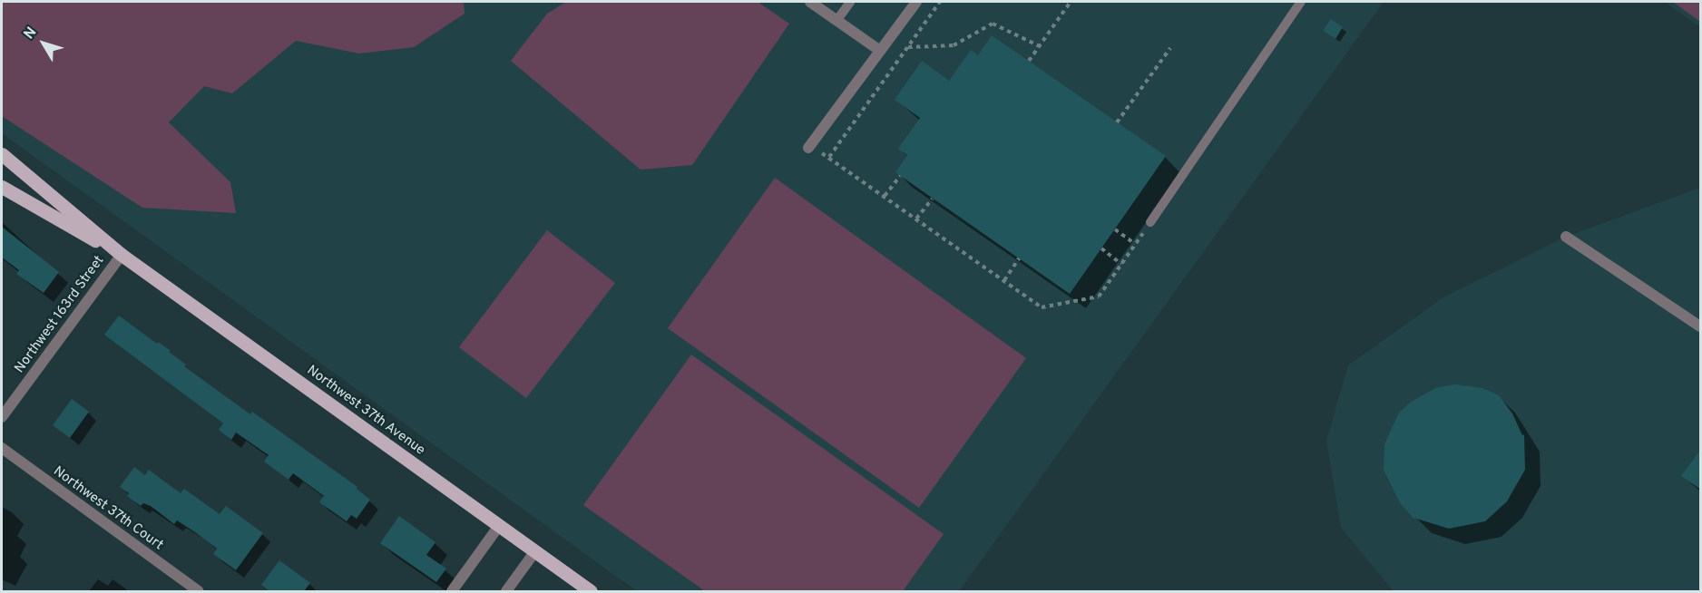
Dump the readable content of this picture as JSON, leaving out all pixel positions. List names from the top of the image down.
{
  "streets": {
    "main road": ["Northwest 37th Avenue"],
    "street": ["Northwest 163rd Street", "Northwest 37th Court"]
  },
  "crossings": [
    ["Northwest 163rd Street", "Northwest 37th Avenue"]
  ],
  "north": "top left"
}
